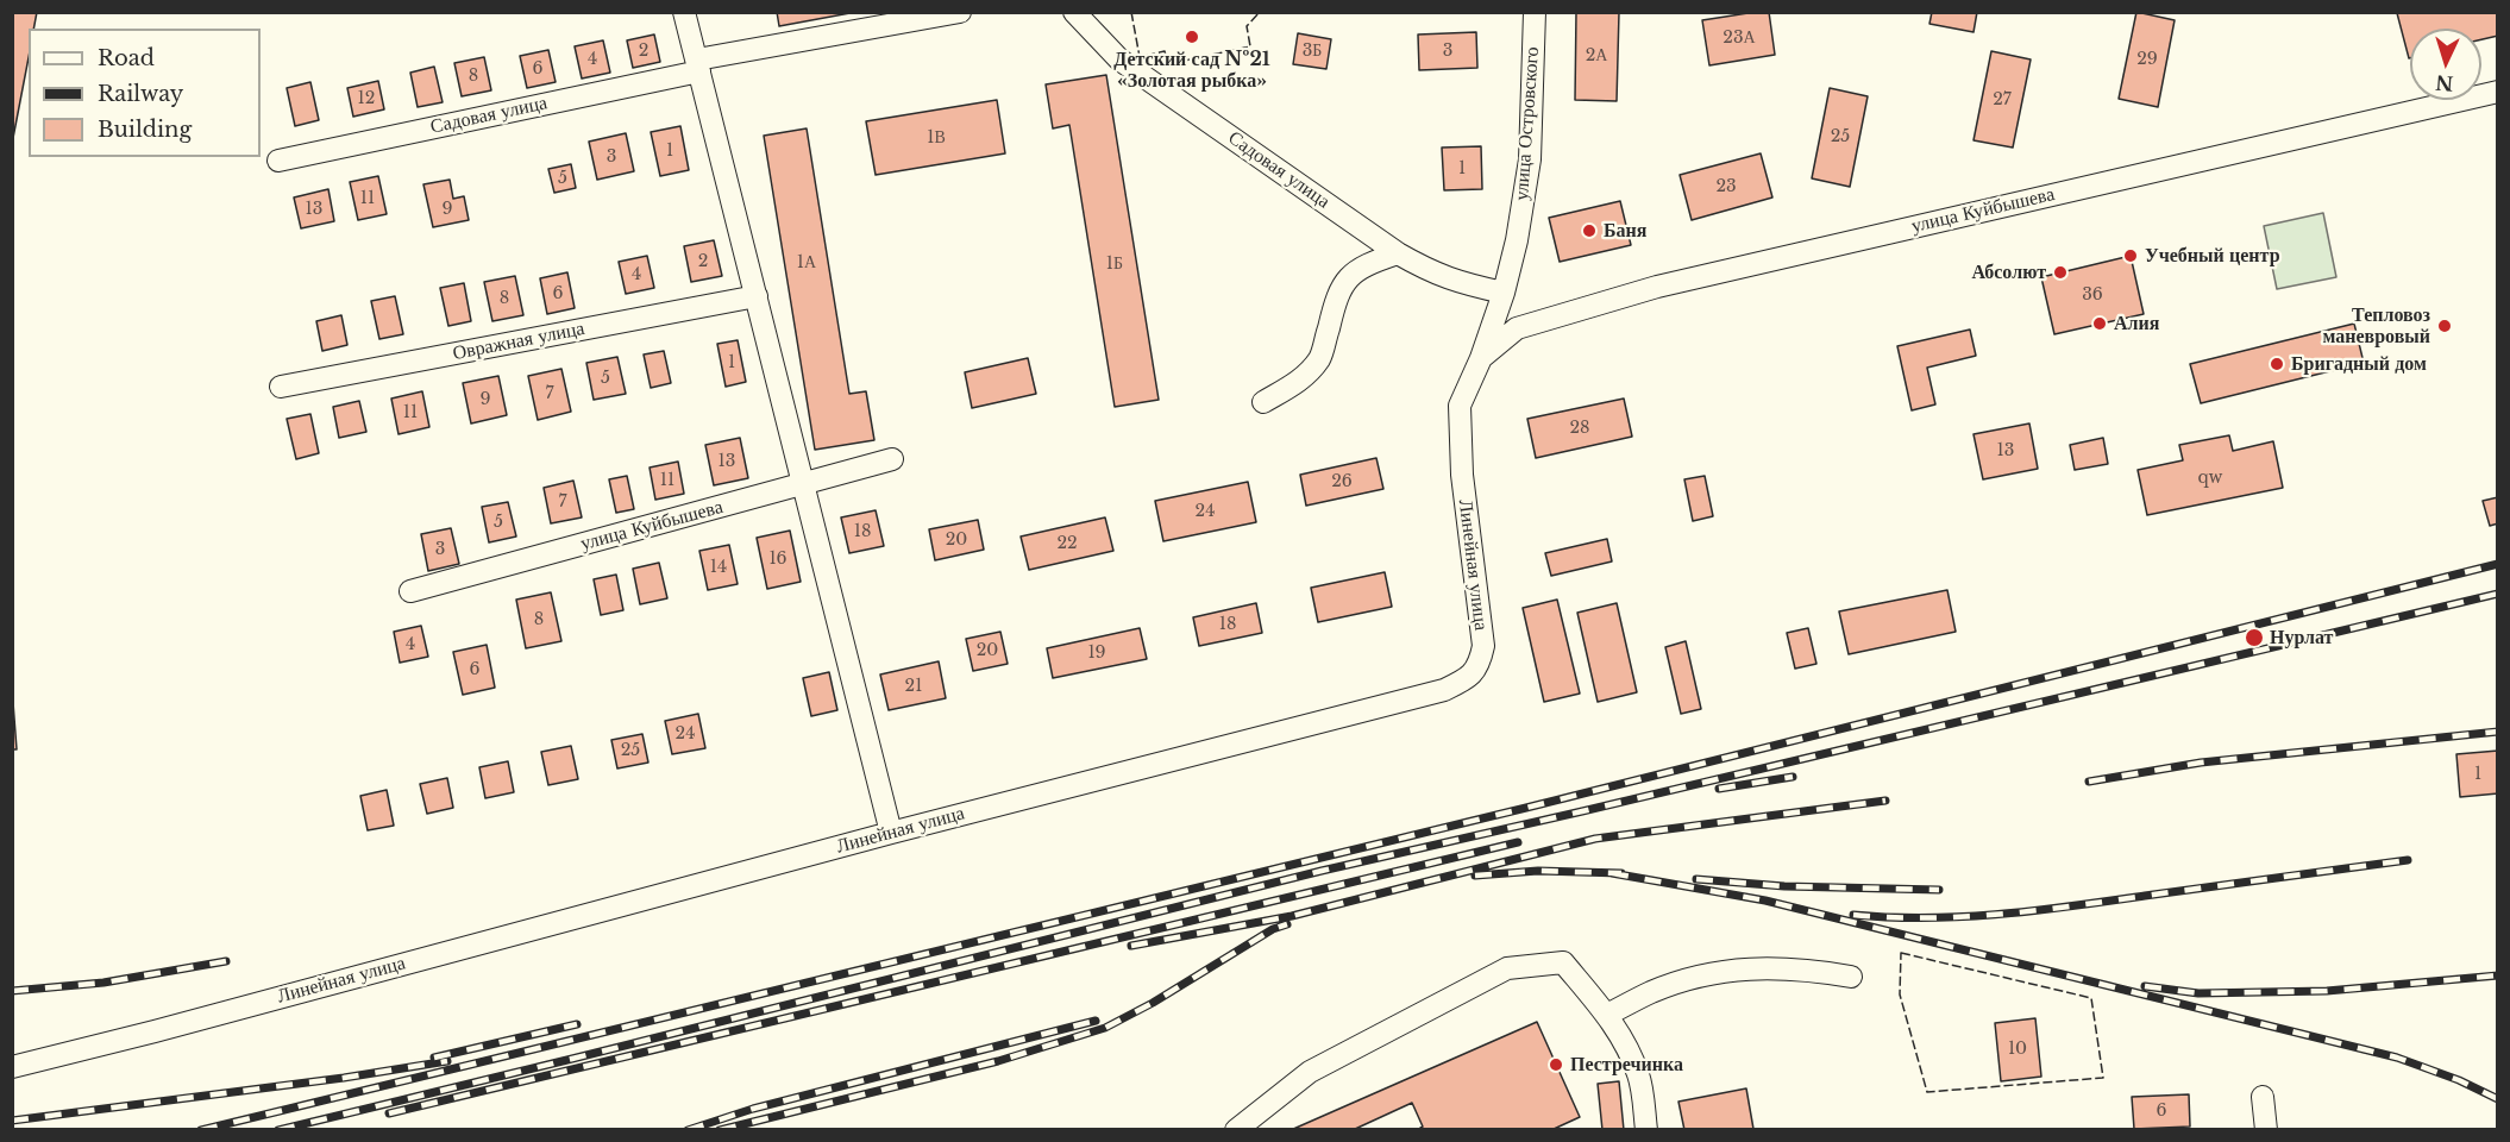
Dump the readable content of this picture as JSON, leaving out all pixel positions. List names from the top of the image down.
{
  "streets": {
    "street": [
      "Садовая улица",
      "улица Островского",
      "улица Куйбышева",
      "Овражная улица",
      "Линейная улица"
    ]
  },
  "crossings": [
    ["Садовая улица", "улица Островского"],
    ["улица Островского", "улица Куйбышева"],
    ["улица Островского", "Линейная улица"],
    ["улица Куйбышева", "Линейная улица"]
  ],
  "places": [
    "Детский сад №21 «Золотая рыбка»",
    "Баня",
    "Учебный центр",
    "Абсолют",
    "Алия",
    "Тепловоз маневровый",
    "Бригадный дом",
    "Нурлат",
    "Пестречинка"
  ],
  "house_numbers": [
    "23А",
    "2",
    "3Б",
    "3",
    "2А",
    "4",
    "29",
    "6",
    "8",
    "12",
    "27",
    "25",
    "1В",
    "1",
    "3",
    "1",
    "5",
    "23",
    "11",
    "13",
    "9",
    "2",
    "1А",
    "1Б",
    "4",
    "6",
    "36",
    "8",
    "1",
    "5",
    "7",
    "9",
    "11",
    "28",
    "13",
    "13",
    "qw",
    "11",
    "26",
    "7",
    "24",
    "5",
    "18",
    "20",
    "22",
    "3",
    "16",
    "14",
    "8",
    "18",
    "4",
    "20",
    "19",
    "6",
    "21",
    "24",
    "25",
    "1",
    "10",
    "6"
  ],
  "legend": ["Road", "Railway", "Building"],
  "north": "bottom"
}
